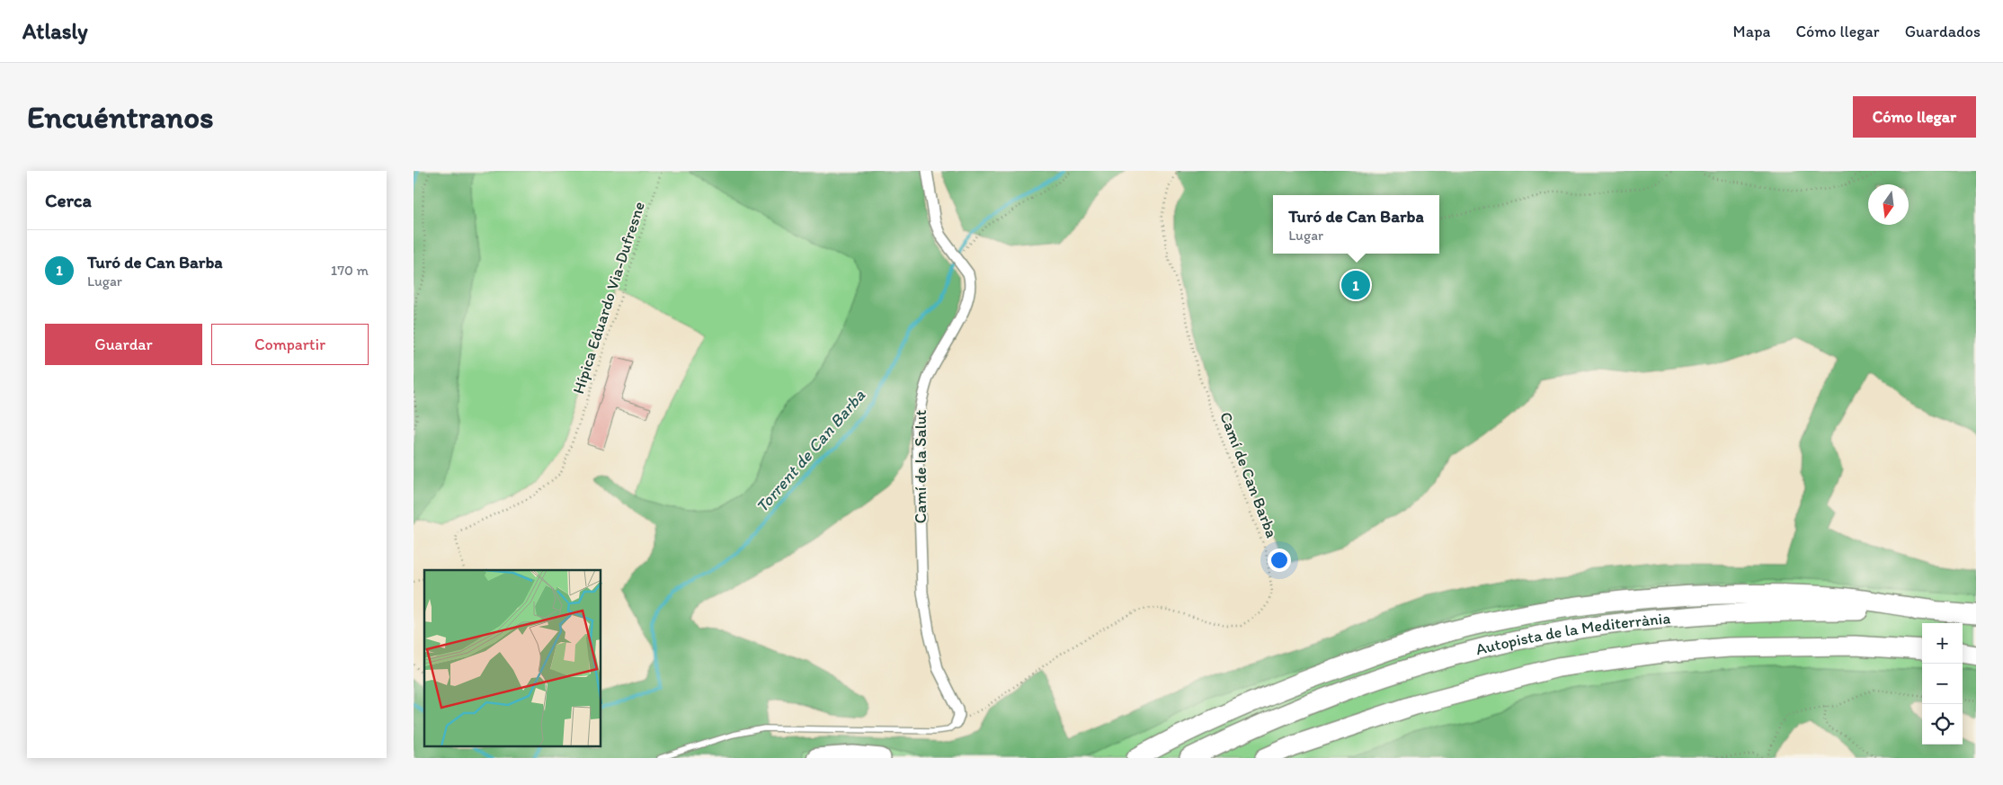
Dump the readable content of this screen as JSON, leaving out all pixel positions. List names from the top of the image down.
{
  "streets": {
    "highway": ["Autopista de la Mediterrània"],
    "street": ["Camí de la Salut"],
    "path": ["Hípica Eduardo Via-Dufresne", "Camí de Can Barba"]
  },
  "crossings": [
    ["Camí de la Salut", "Camí de Can Barba"]
  ],
  "water": ["Torrent de Can Barba"],
  "north": "bottom",
  "page": {
    "header": "Atlasly",
    "nav": ["Mapa", "Cómo llegar", "Guardados"],
    "buttons": [
      "Cómo llegar",
      ["Guardar", "Compartir"]
    ],
    "title": "Encuéntranos",
    "heading": "Cerca",
    "popup": ["Turó de Can Barba", "Lugar"],
    "list": [
      {
        "mark": "1",
        "name": "Turó de Can Barba",
        "note": "Lugar",
        "value": "170 m"
      }
    ],
    "pins": "1",
    "map_buttons": ["+", "−"]
  }
}
